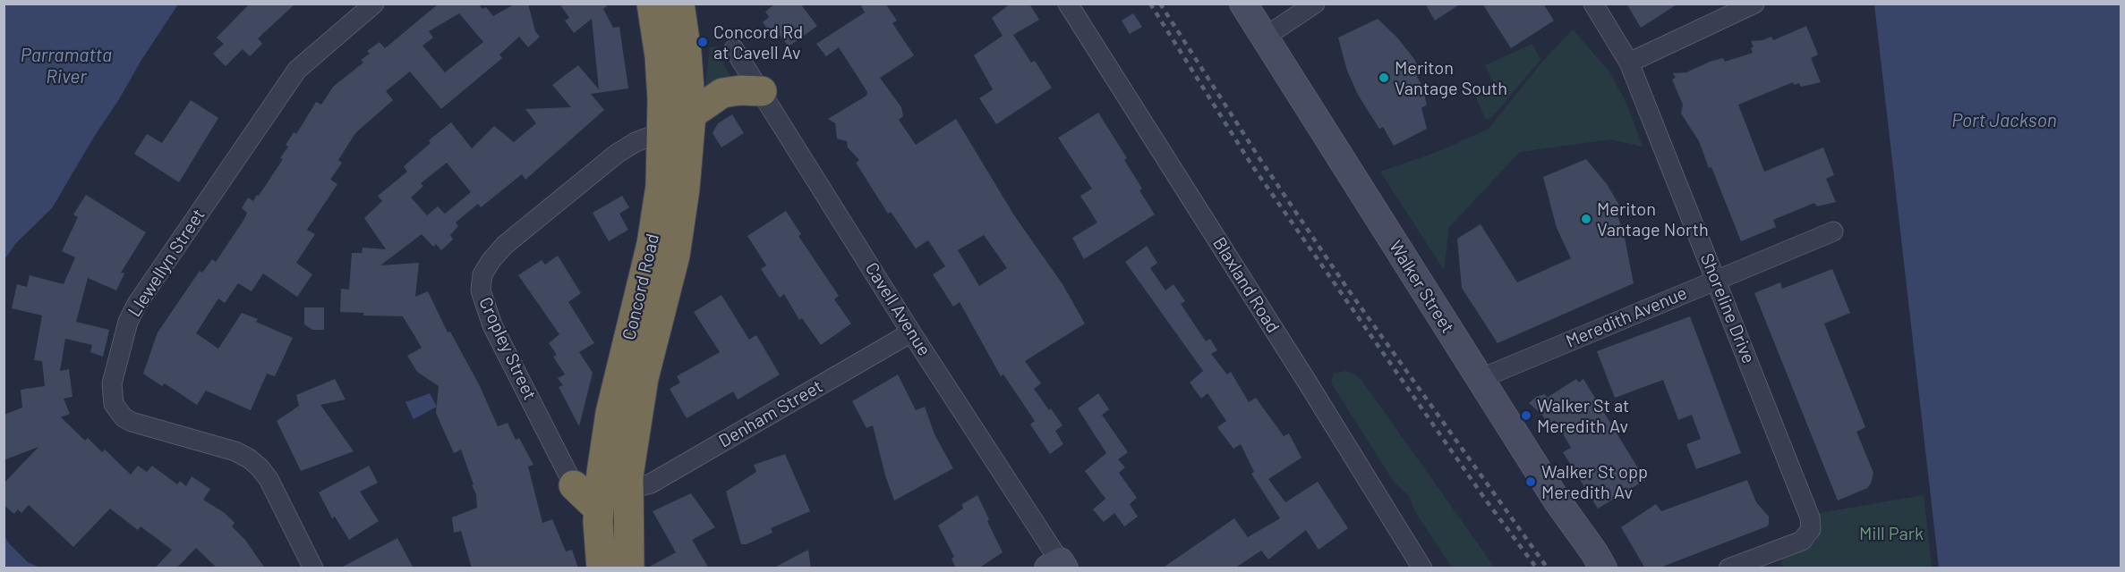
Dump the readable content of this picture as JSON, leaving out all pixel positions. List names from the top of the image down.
{
  "streets": {
    "highway": ["Concord Road"],
    "street": [
      "Llewellyn Street",
      "Blaxland Road",
      "Walker Street",
      "Shoreline Drive",
      "Cavell Avenue",
      "Meredith Avenue",
      "Cropley Street",
      "Denham Street"
    ]
  },
  "crossings": [
    ["Concord Road", "Cropley Street"],
    ["Concord Road", "Denham Street"],
    ["Walker Street", "Meredith Avenue"],
    ["Shoreline Drive", "Meredith Avenue"],
    ["Cavell Avenue", "Denham Street"]
  ],
  "water": ["Parramatta River", "Port Jackson"],
  "parks": ["Mill Park"],
  "places": [
    "Concord Rd at Cavell Av",
    "Meriton Vantage South",
    "Meriton Vantage North",
    "Walker St at Meredith Av",
    "Walker St opp Meredith Av"
  ]
}
